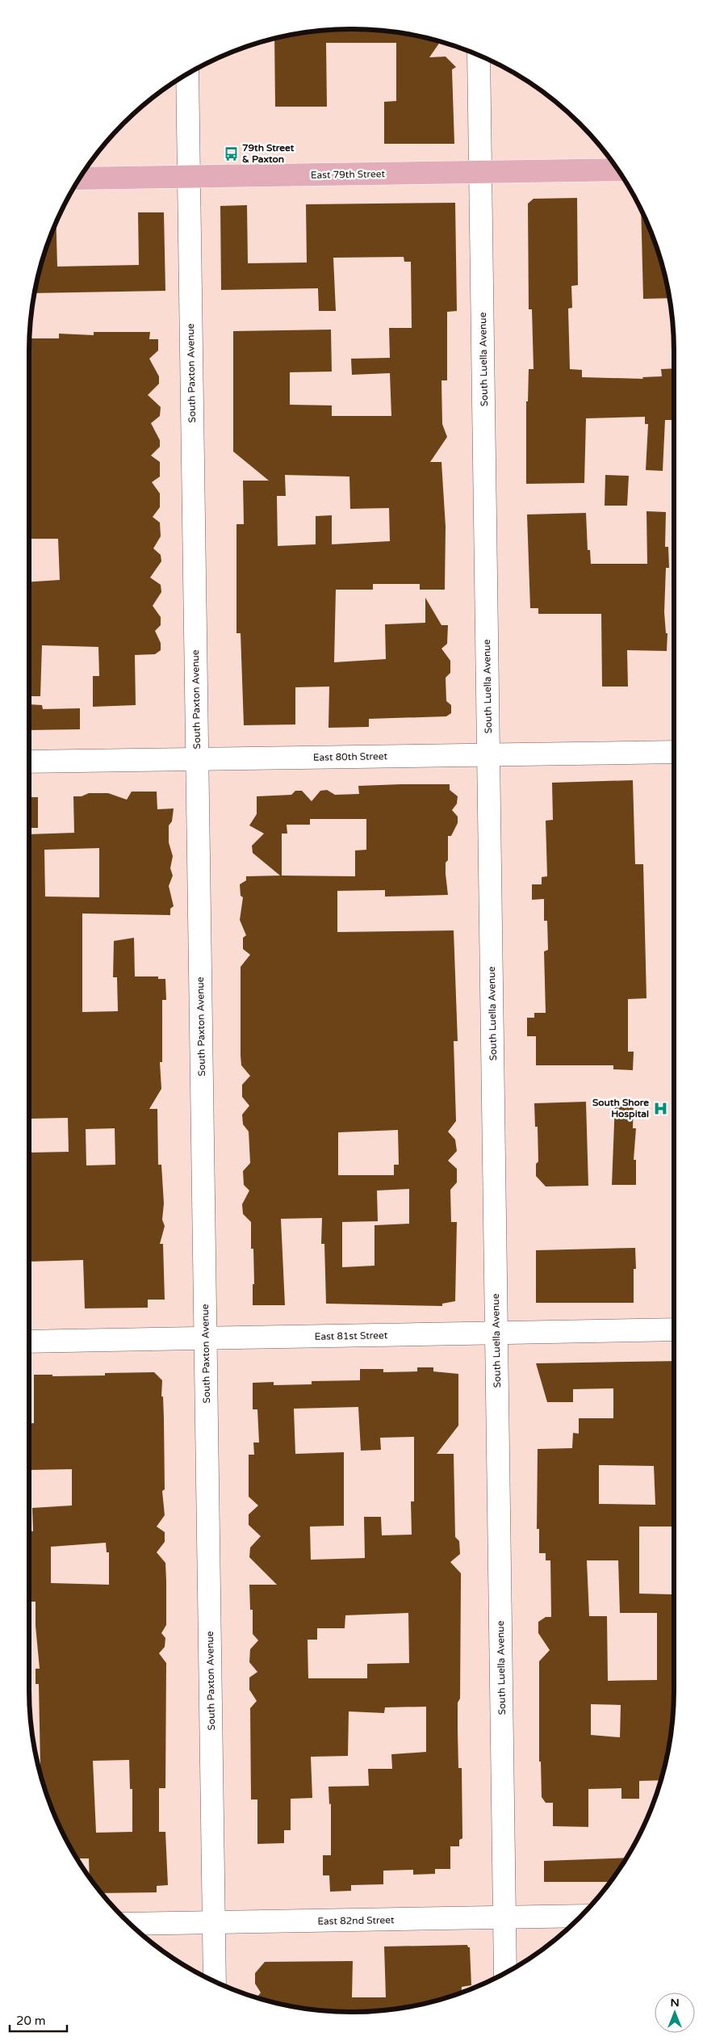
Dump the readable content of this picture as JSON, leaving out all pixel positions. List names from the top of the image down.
{
  "streets": {
    "main road": ["East 79th Street"],
    "street": [
      "South Luella Avenue",
      "South Paxton Avenue",
      "East 80th Street",
      "East 81st Street",
      "East 82nd Street"
    ]
  },
  "crossings": [
    ["East 79th Street", "South Luella Avenue"],
    ["East 79th Street", "South Paxton Avenue"],
    ["South Luella Avenue", "East 80th Street"],
    ["South Luella Avenue", "East 81st Street"],
    ["South Luella Avenue", "East 82nd Street"],
    ["South Paxton Avenue", "East 80th Street"],
    ["South Paxton Avenue", "East 81st Street"],
    ["South Paxton Avenue", "East 82nd Street"]
  ],
  "places": {
    "bus stop": ["79th Street & Paxton"],
    "hospital": ["South Shore Hospital"]
  },
  "scale_bar": "20 m",
  "north": "top"
}
